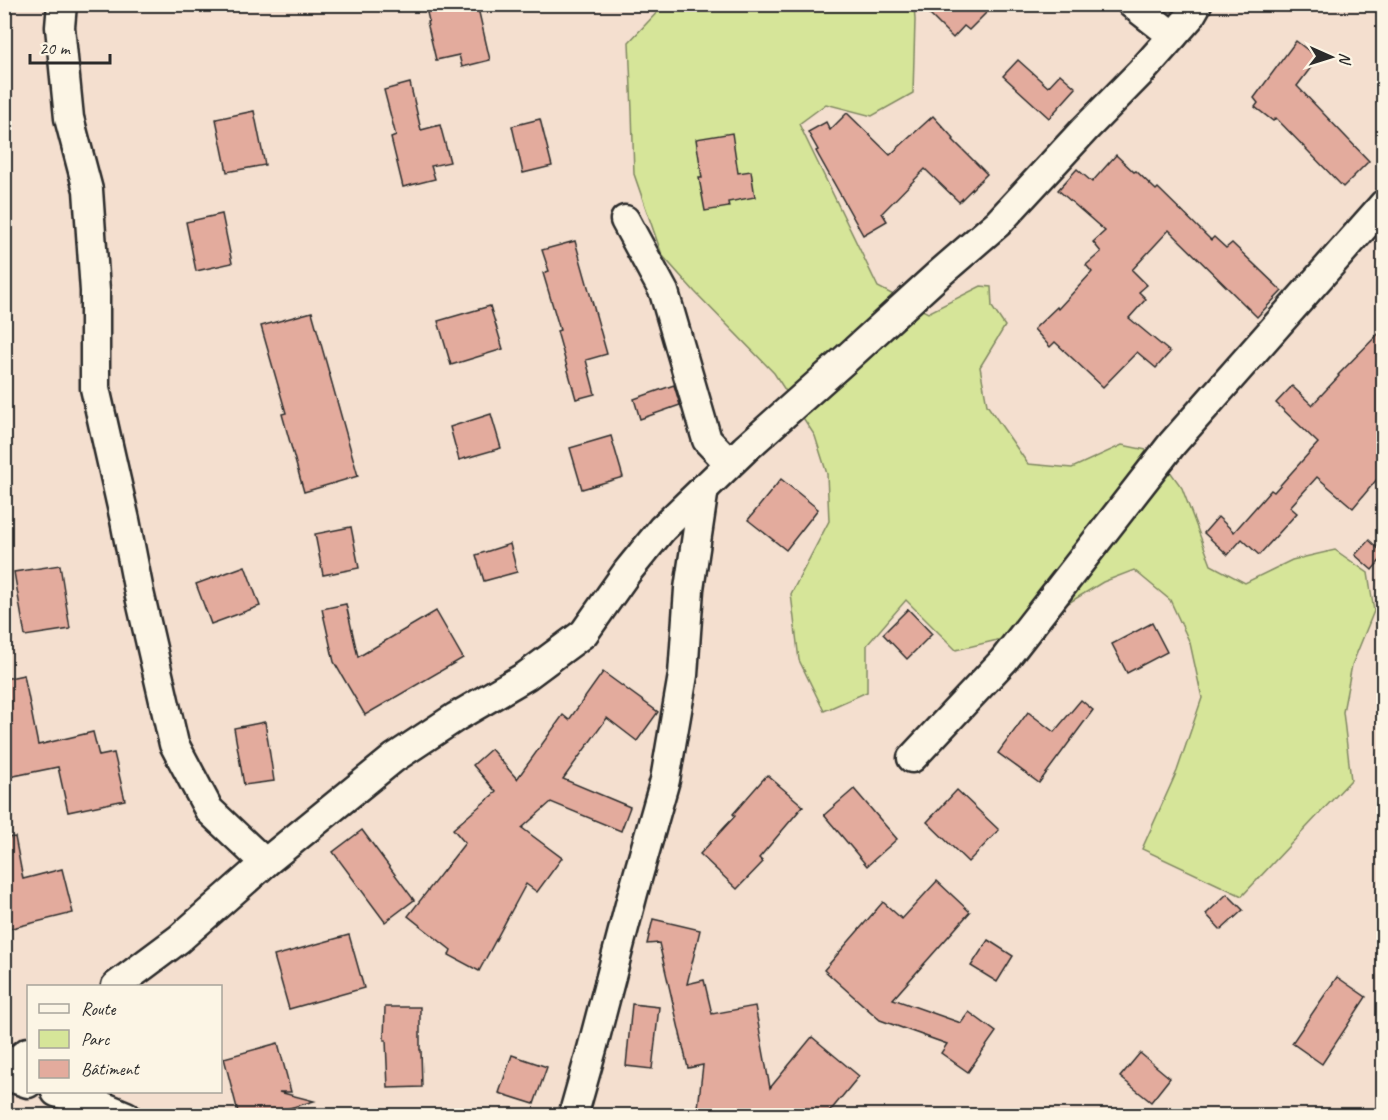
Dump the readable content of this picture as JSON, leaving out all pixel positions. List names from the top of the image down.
{
  "legend": ["Route", "Parc", "Bâtiment"],
  "scale_bar": "20 m",
  "north": "right"
}
